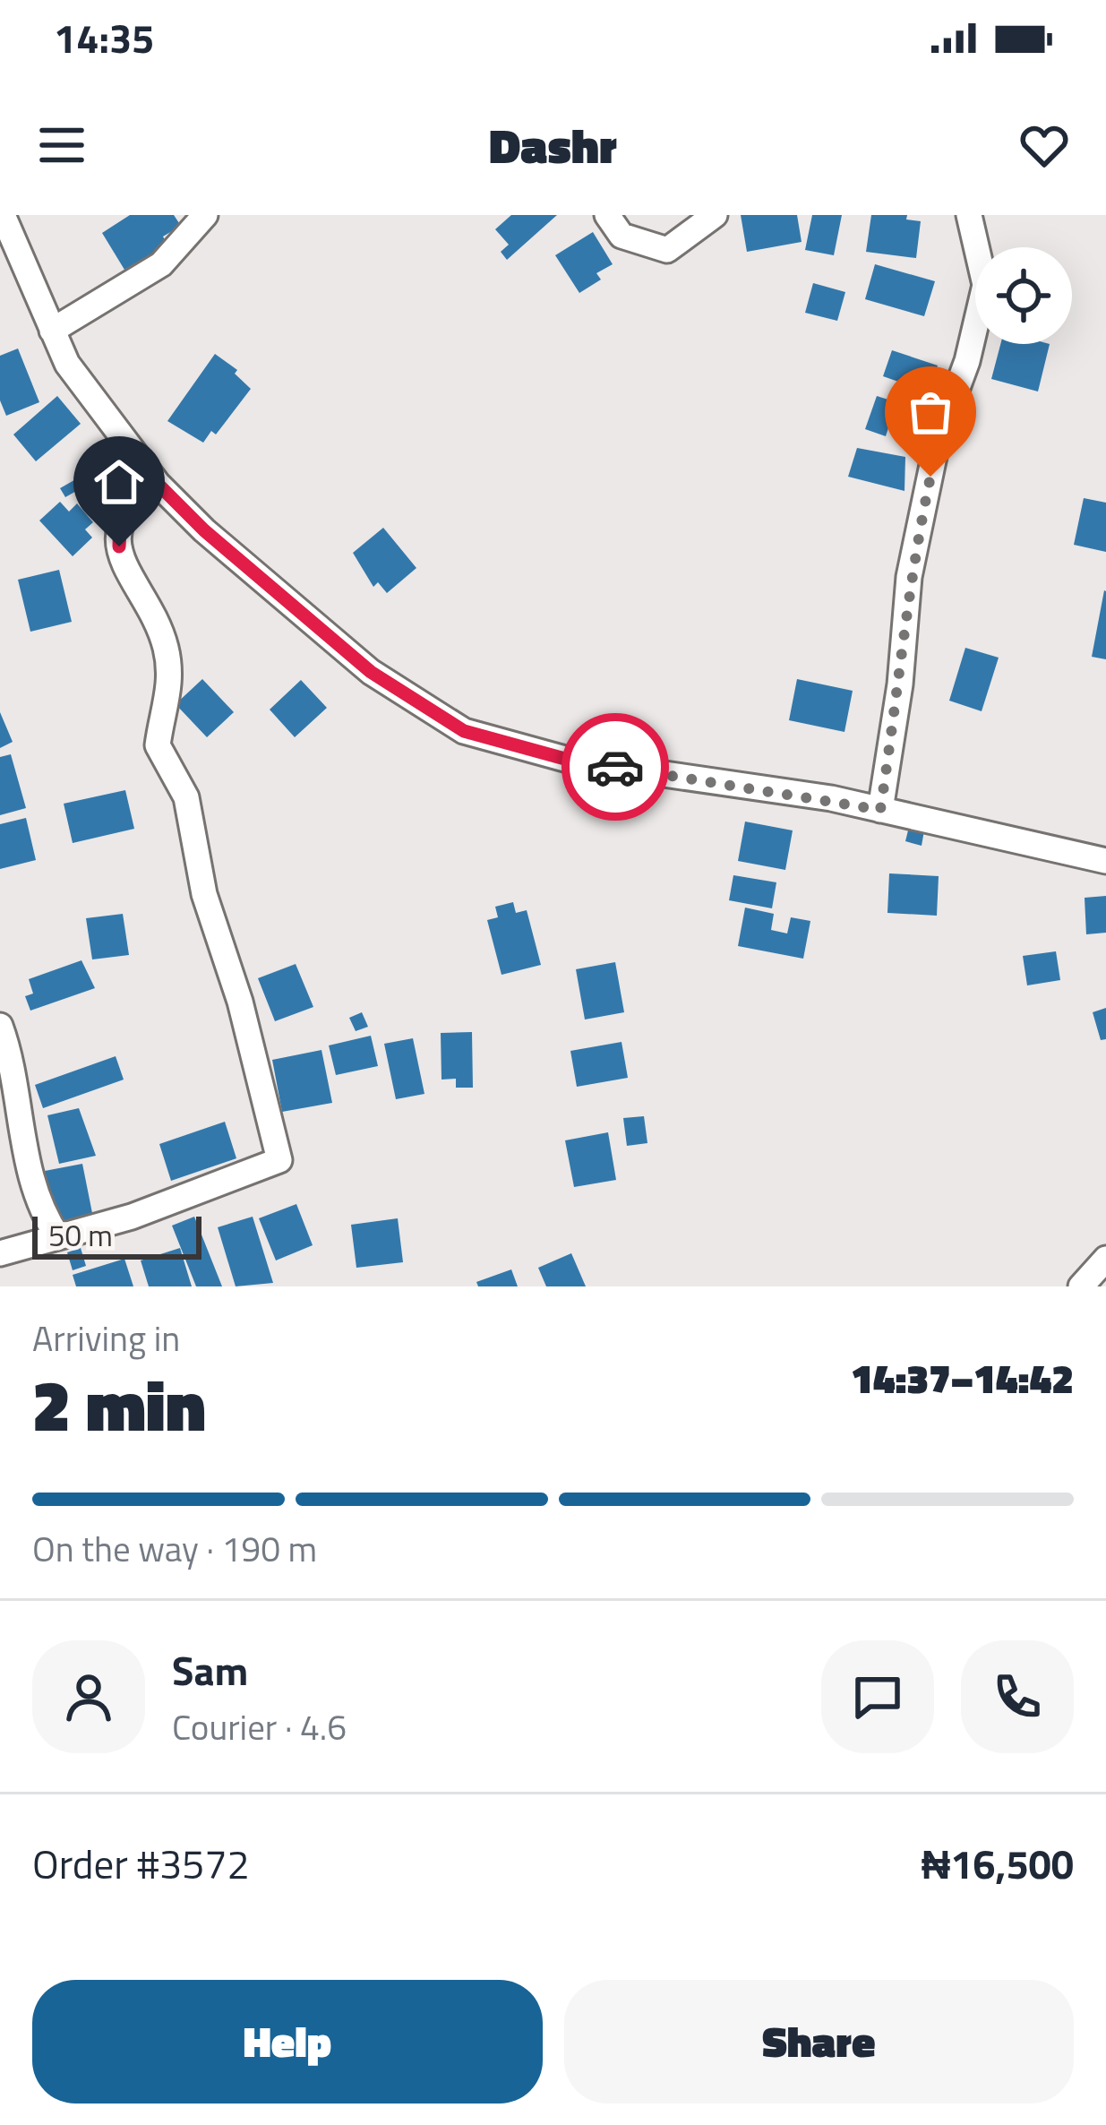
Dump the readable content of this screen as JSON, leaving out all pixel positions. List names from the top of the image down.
{
  "scale_bar": "50 m",
  "page": {
    "status": "14:35",
    "header": "Dashr",
    "scale": "50 m",
    "heading": ["2 min", "Arriving in", "14:37–14:42"],
    "panel": [
      "Sam",
      "Courier · 4.6",
      "Order #3572",
      "₦16,500"
    ],
    "bar": "On the way · 190 m",
    "buttons": ["Help", "Share"]
  }
}
